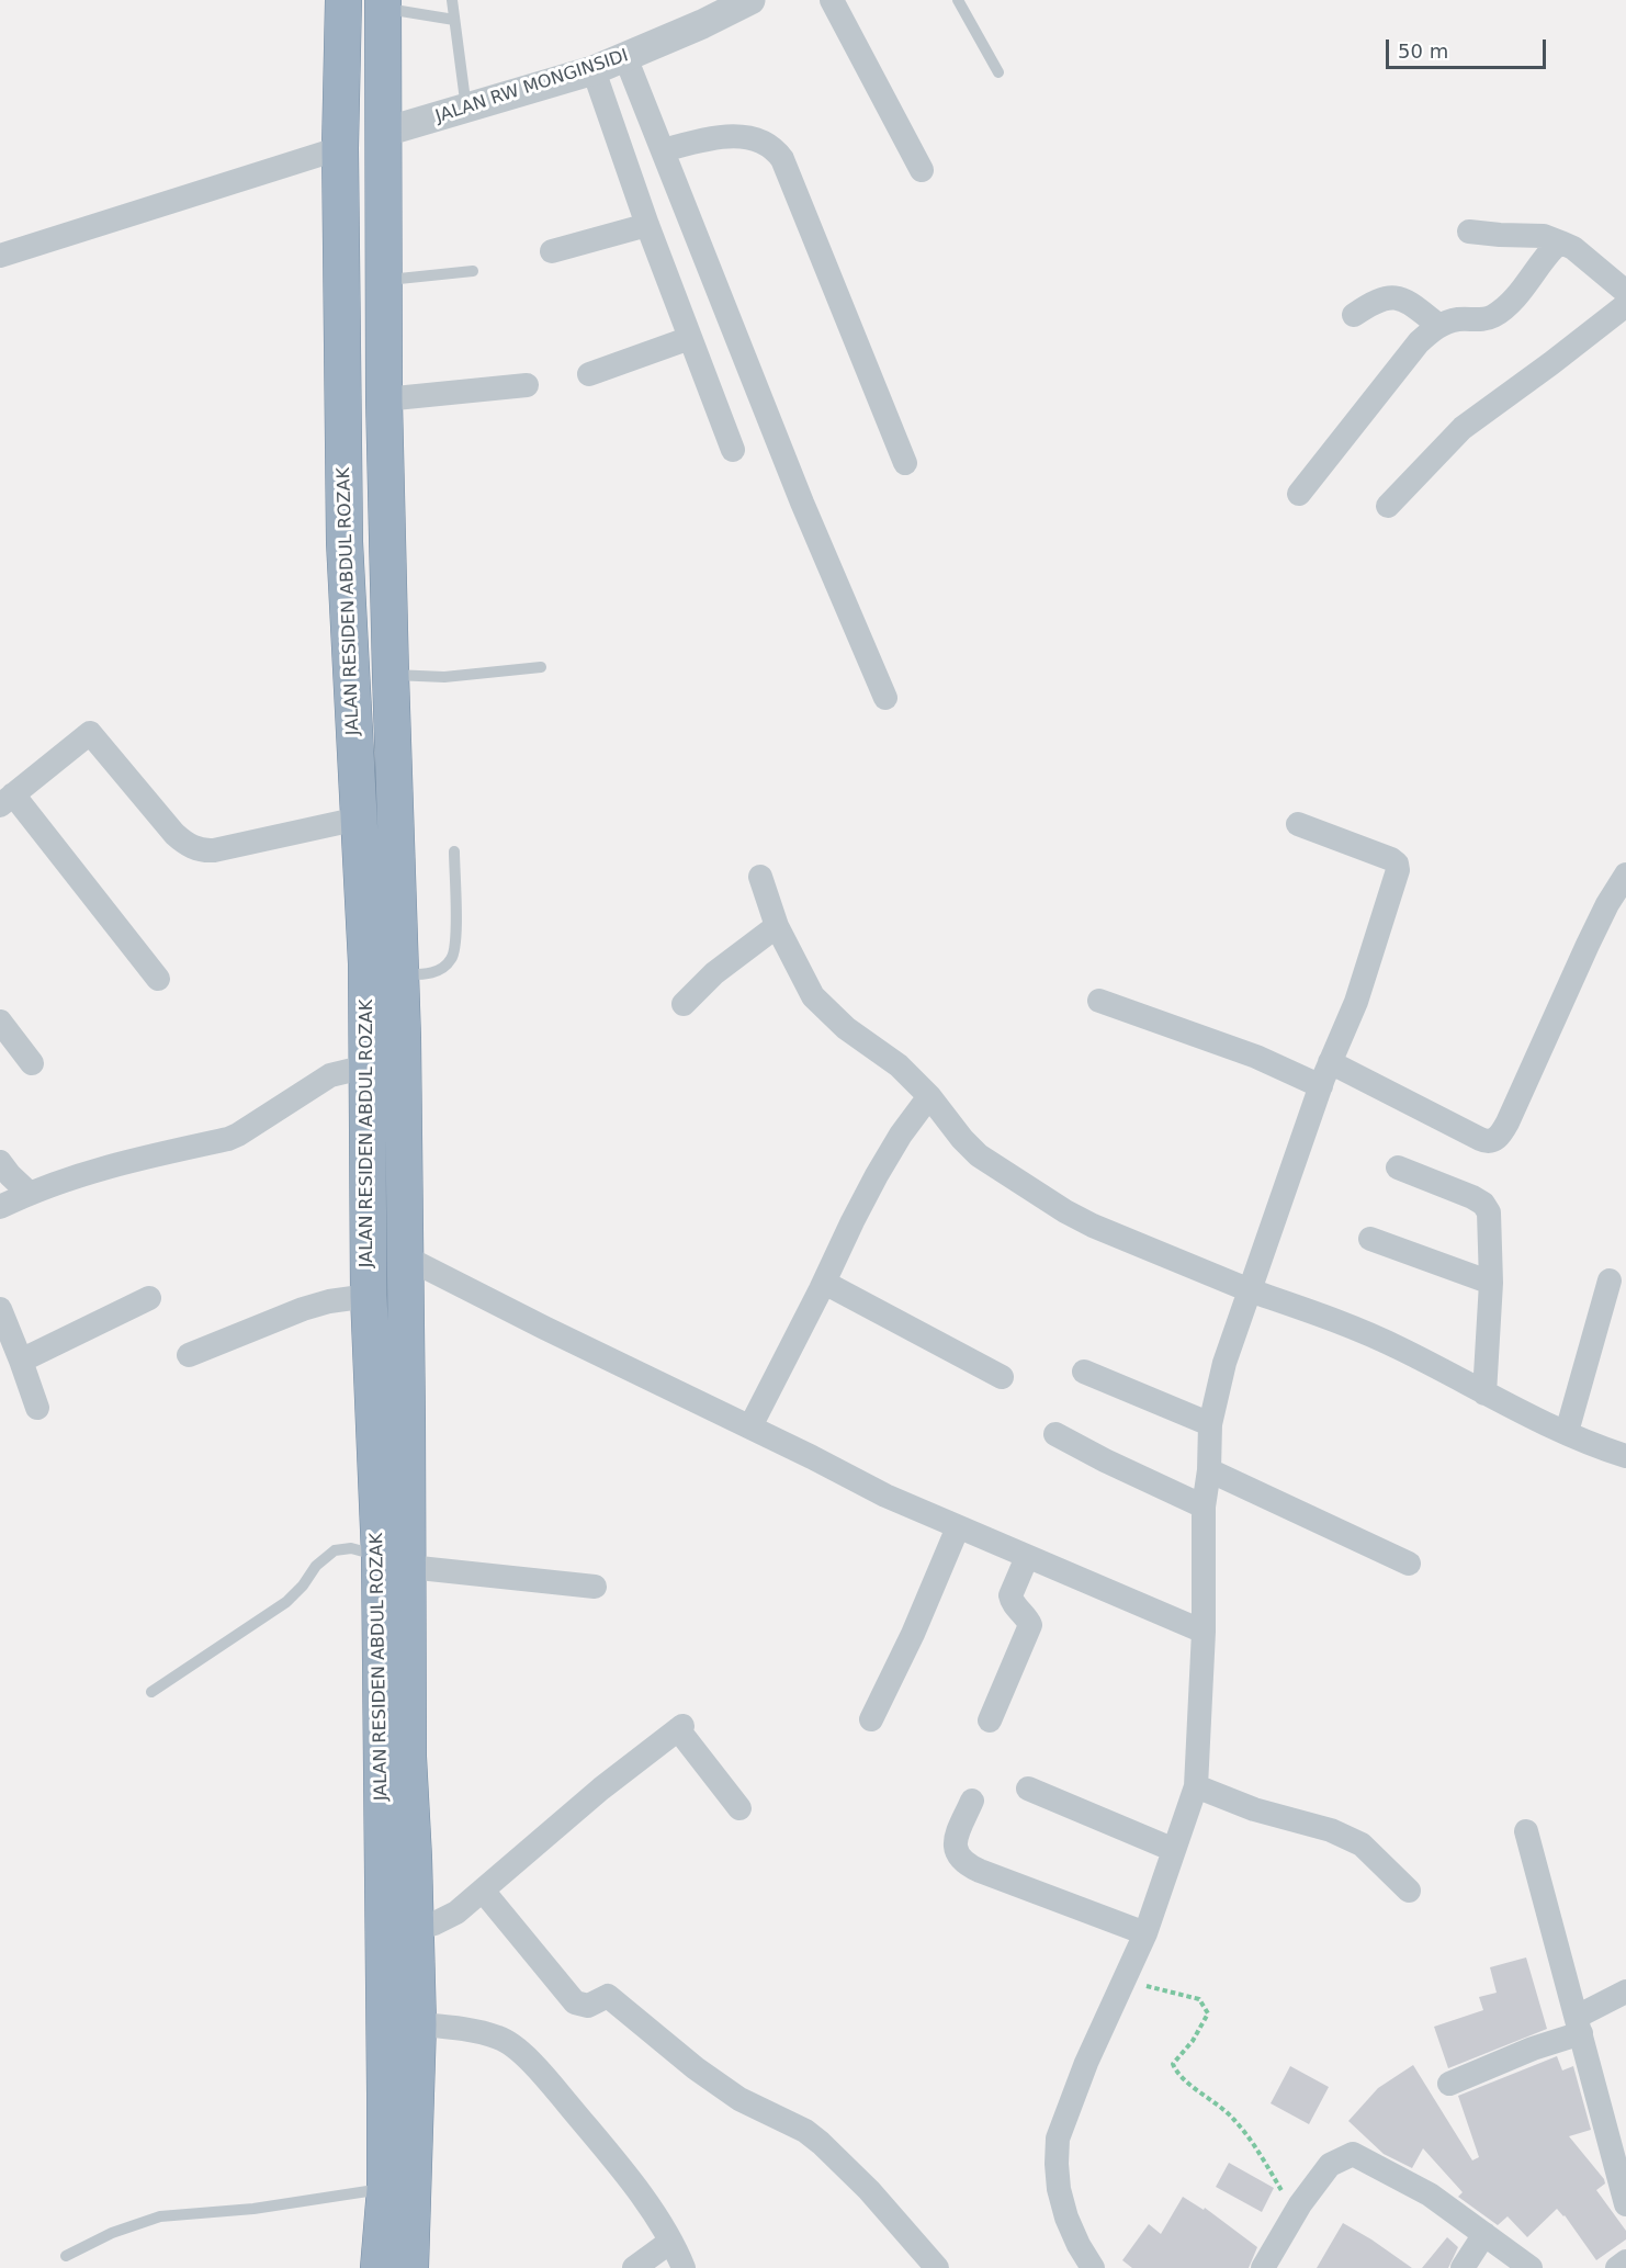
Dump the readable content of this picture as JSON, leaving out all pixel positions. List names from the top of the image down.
{
  "streets": {
    "highway": ["JALAN RESIDEN ABDUL ROZAK"],
    "street": ["JALAN RW MONGINSIDI"]
  },
  "crossings": [
    ["JALAN RW MONGINSIDI", "JALAN RESIDEN ABDUL ROZAK"]
  ],
  "scale_bar": "50 m"
}
